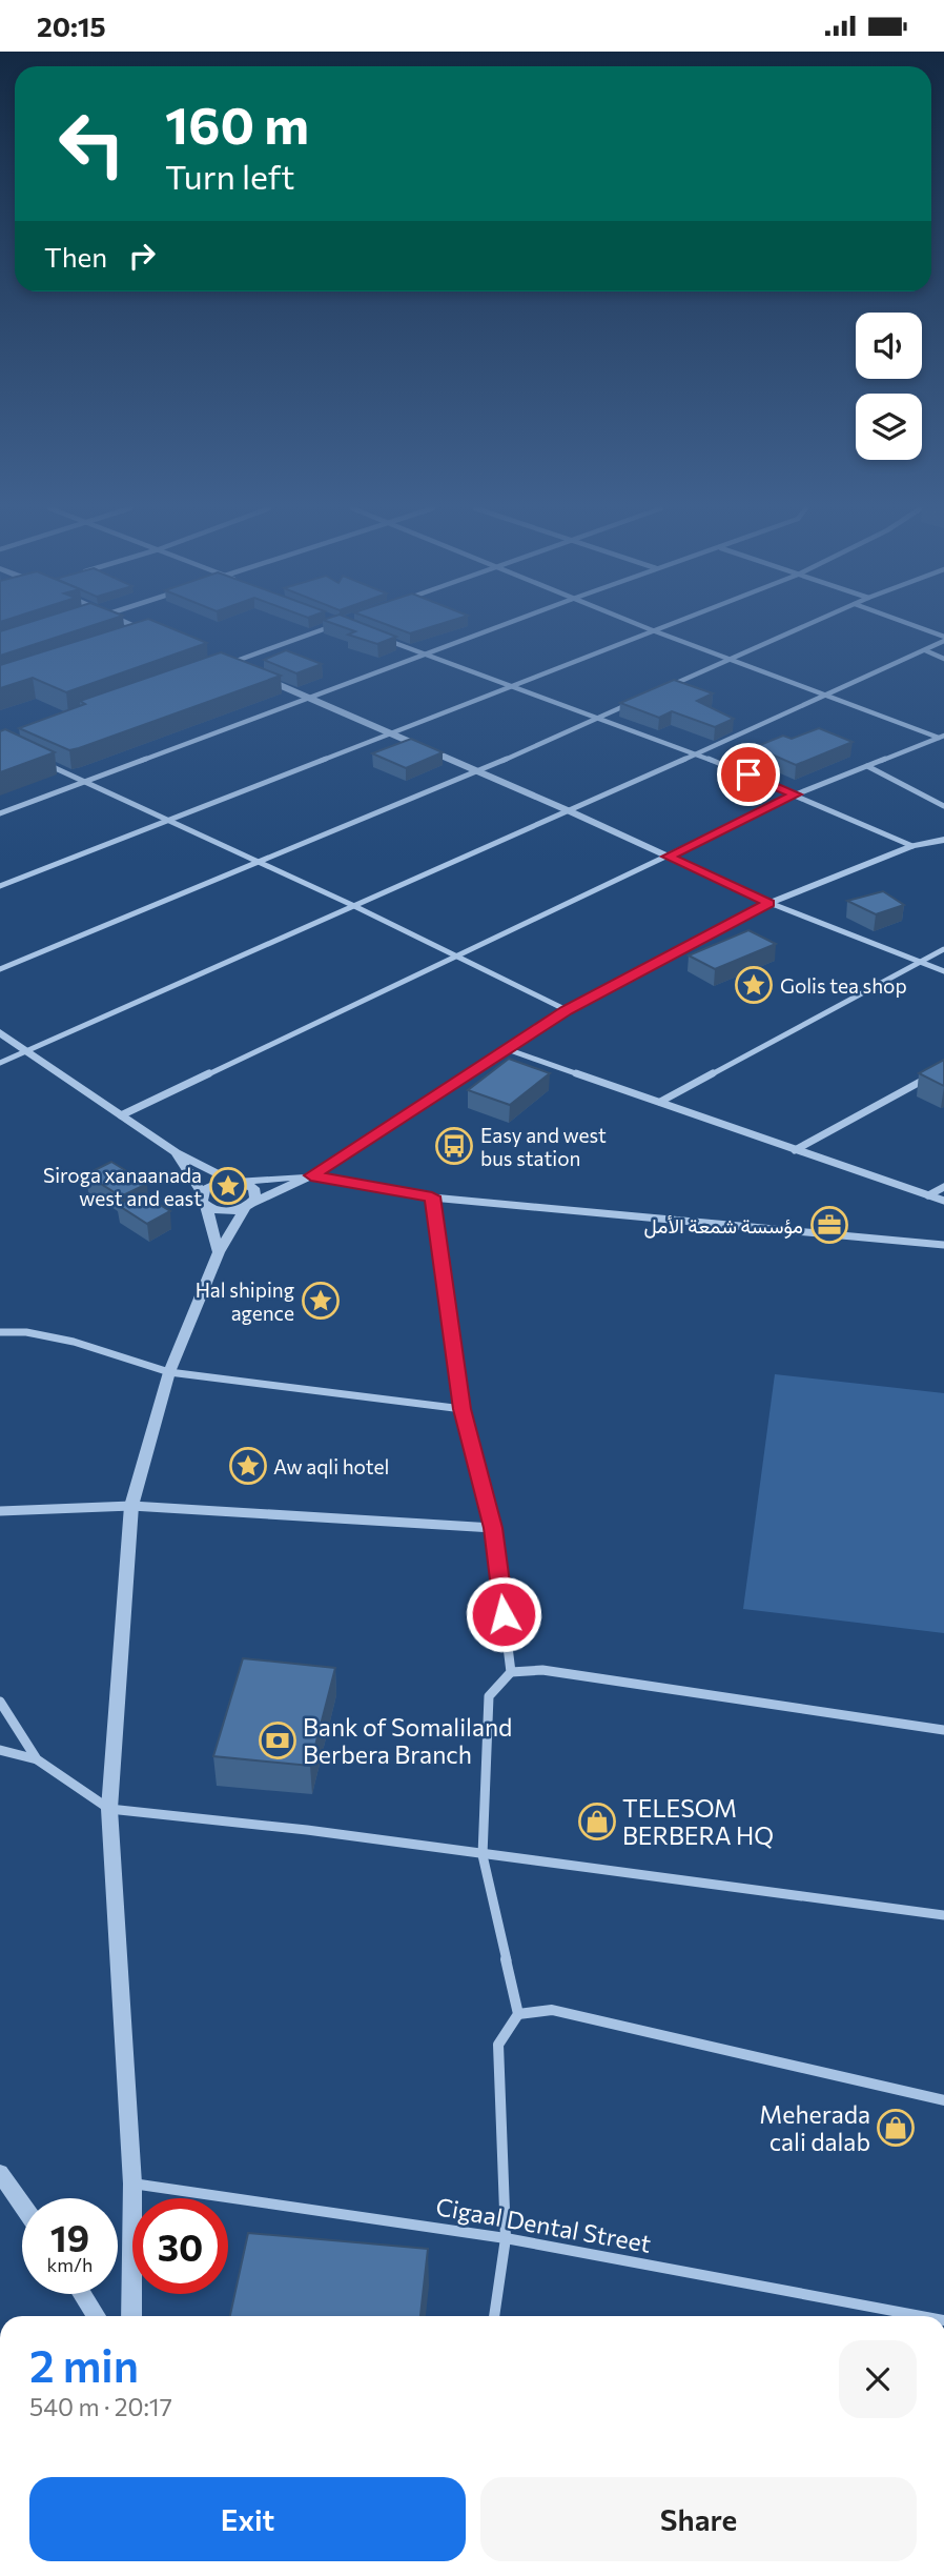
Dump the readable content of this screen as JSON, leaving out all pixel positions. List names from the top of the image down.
{
  "streets": {
    "street": ["Cigaal Dental Street"]
  },
  "places": {
    "place": [
      "Golis tea shop",
      "Siroga xanaanada west and east",
      "Hal shiping agence",
      "Aw aqli hotel"
    ],
    "bus stop": ["Easy and west bus station"],
    "office": ["مؤسسة شمعة الأمل"],
    "bank": ["Bank of Somaliland Berbera Branch"],
    "shop": ["TELESOM BERBERA HQ", "Meherada cali dalab"]
  },
  "page": {
    "status": "20:15",
    "turn": ["160 m", "Turn left"],
    "then": "Then",
    "speed": "19 km/h",
    "limit": "30",
    "heading": ["2 min", "540 m · 20:17"],
    "buttons": ["Exit", "Share"]
  }
}
